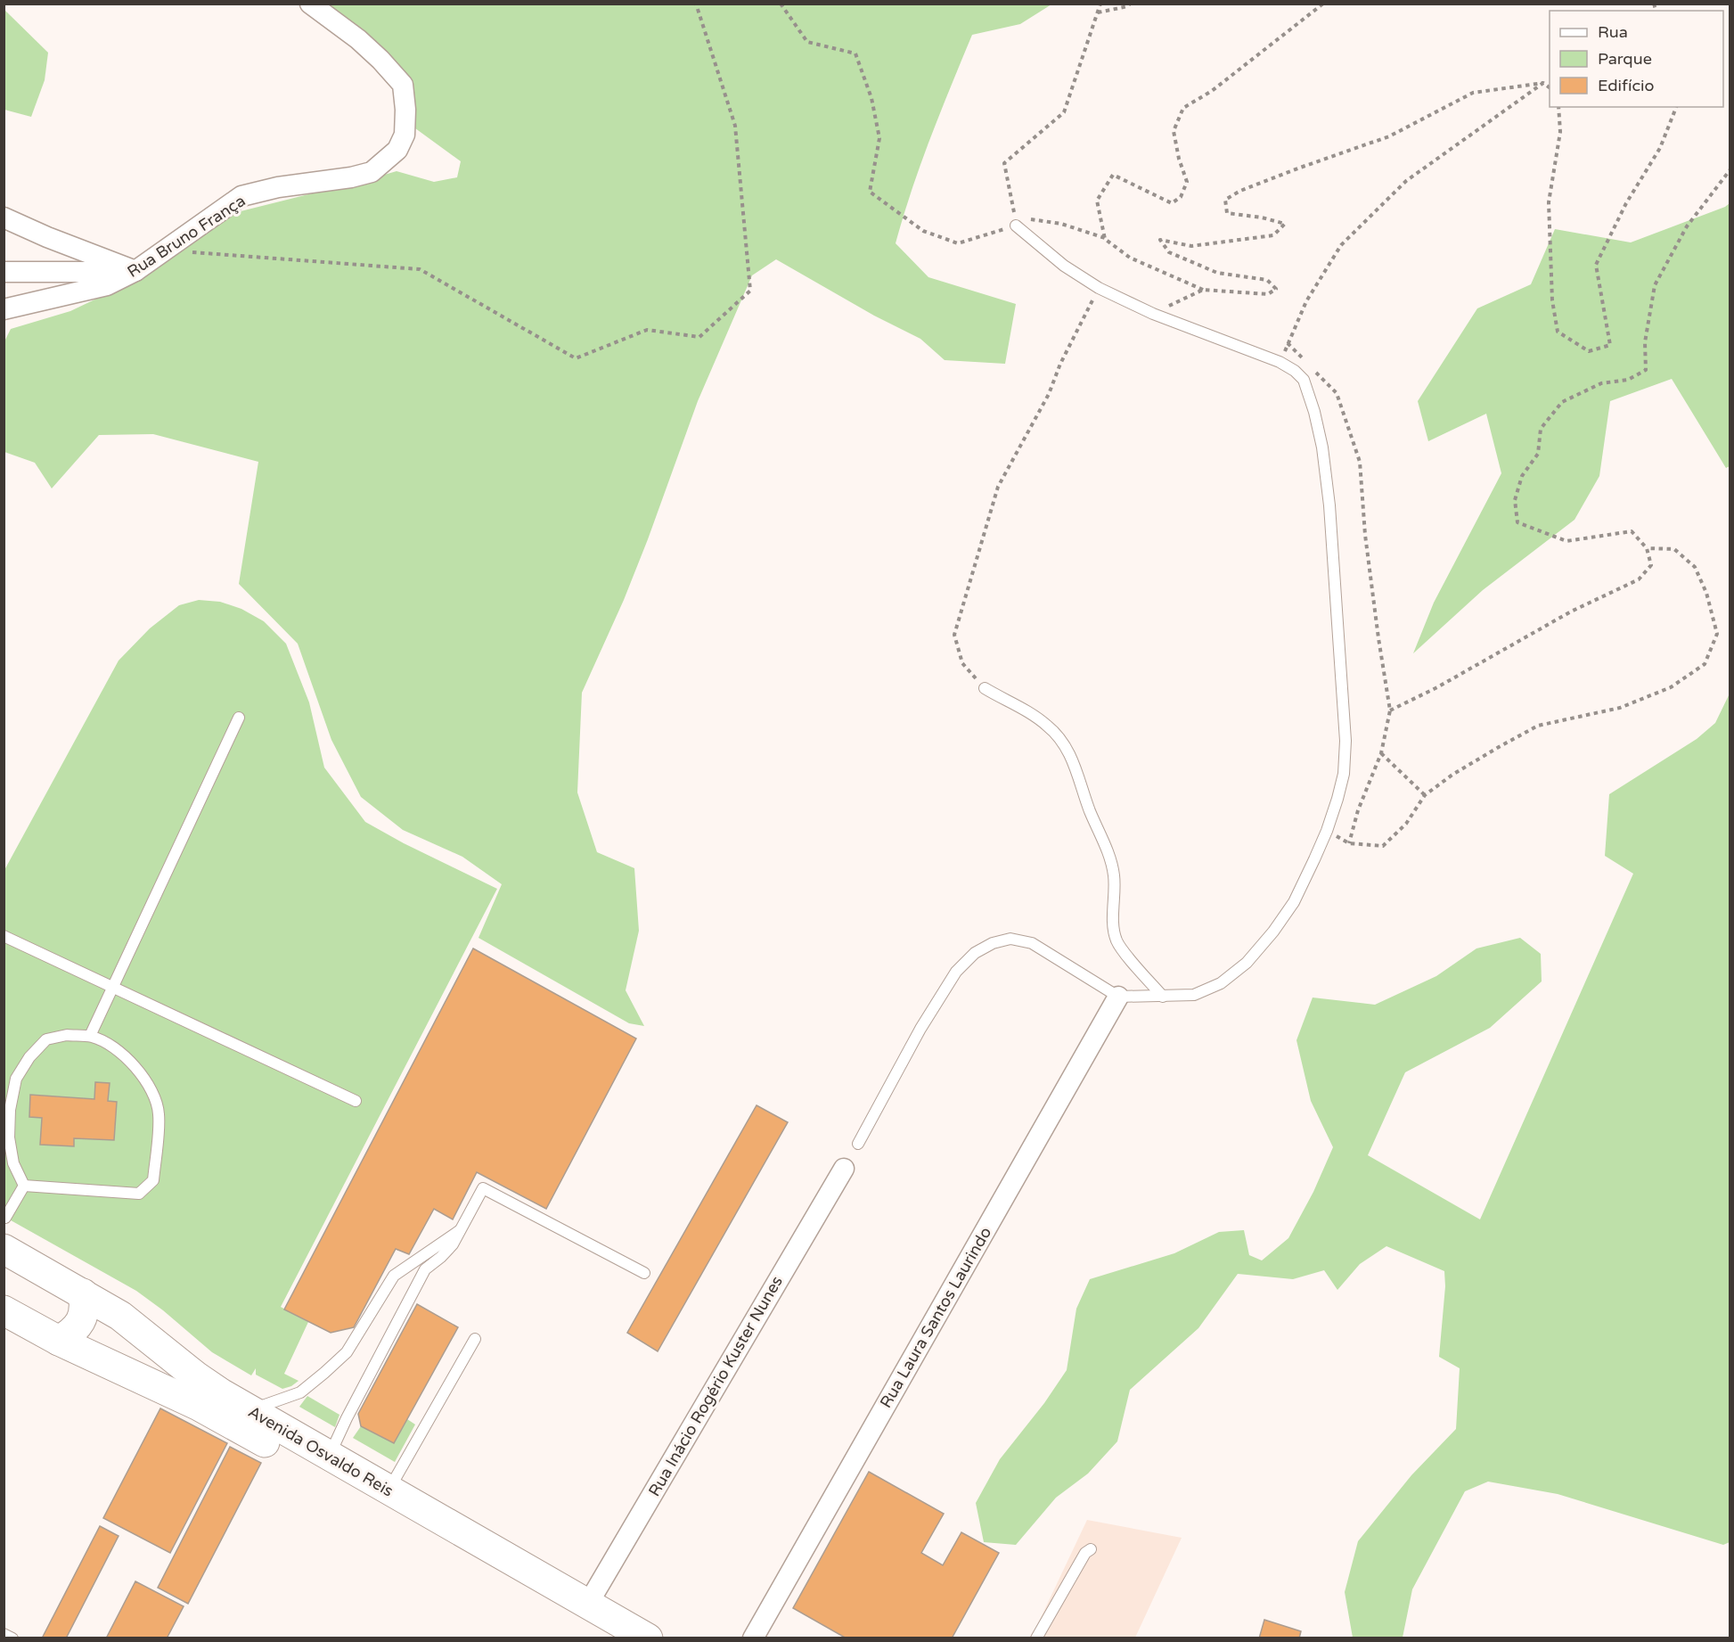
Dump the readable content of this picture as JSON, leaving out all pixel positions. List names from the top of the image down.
{
  "streets": {
    "main road": ["Avenida Osvaldo Reis"],
    "street": ["Rua Bruno França", "Rua Laura Santos Laurindo", "Rua Inácio Rogério Kuster Nunes"]
  },
  "crossings": [
    ["Rua Inácio Rogério Kuster Nunes", "Avenida Osvaldo Reis"]
  ],
  "legend": ["Rua", "Parque", "Edifício"]
}
